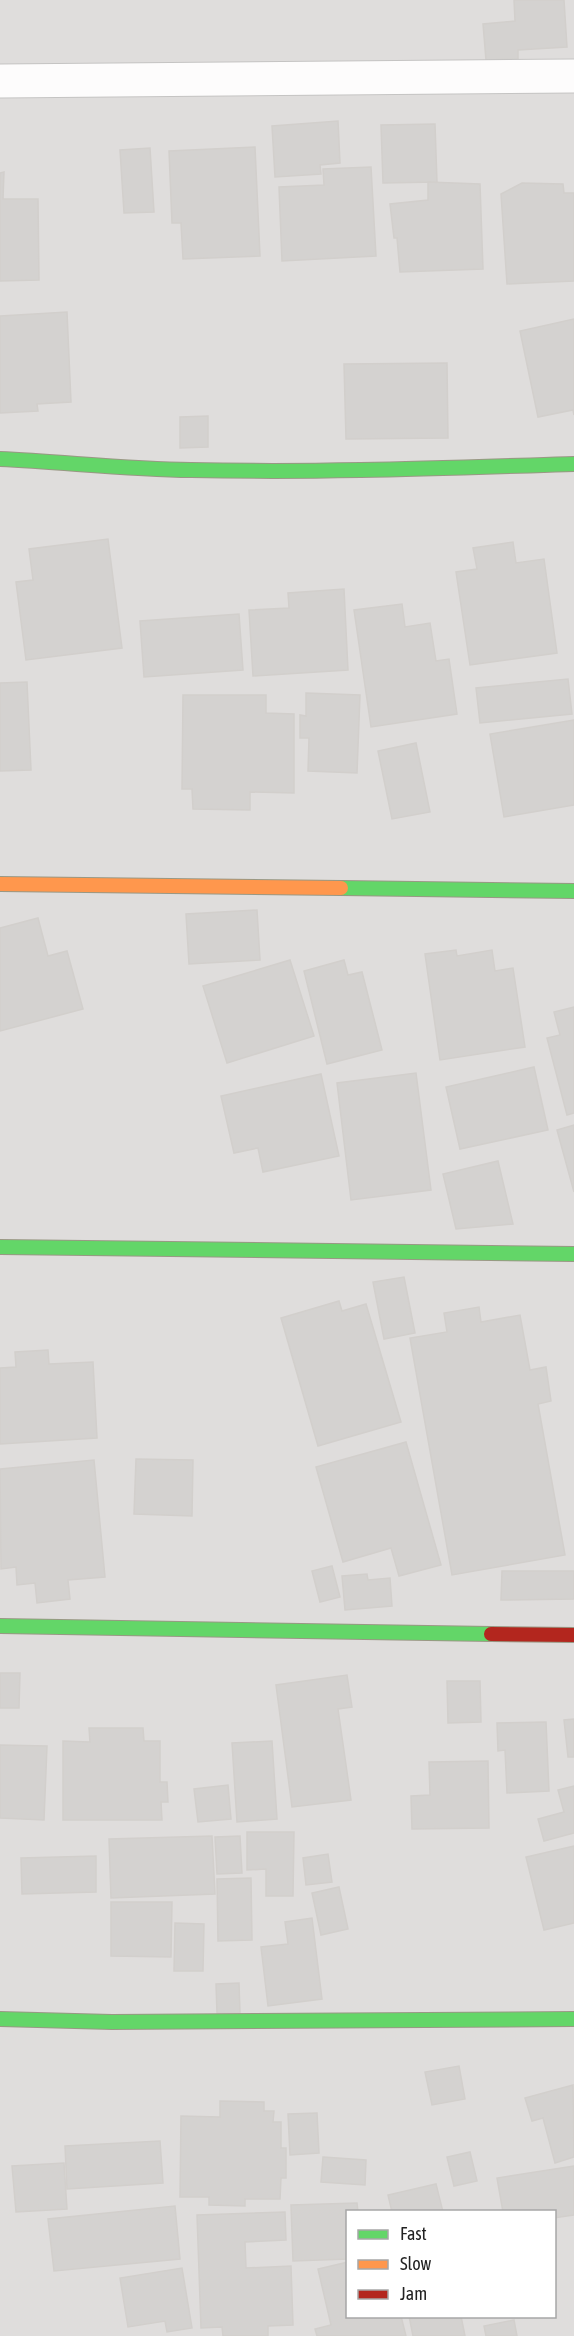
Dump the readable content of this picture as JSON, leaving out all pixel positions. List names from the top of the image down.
{
  "legend": ["Fast", "Slow", "Jam"]
}
